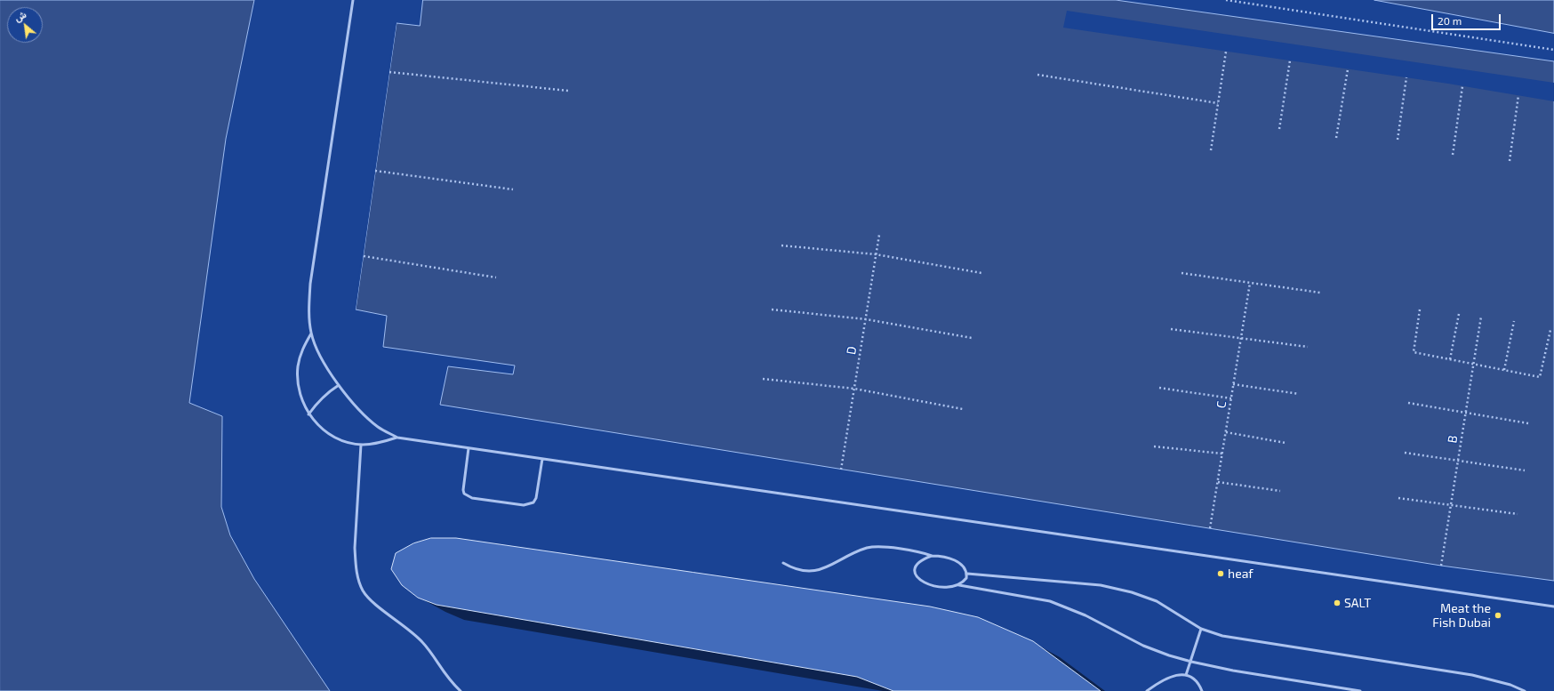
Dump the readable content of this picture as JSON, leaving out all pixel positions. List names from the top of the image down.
{
  "streets": {
    "path": ["D", "C", "B"]
  },
  "places": ["heaf", "SALT", "Meat the Fish Dubai"],
  "scale_bar": "20 m",
  "north": "top left"
}
